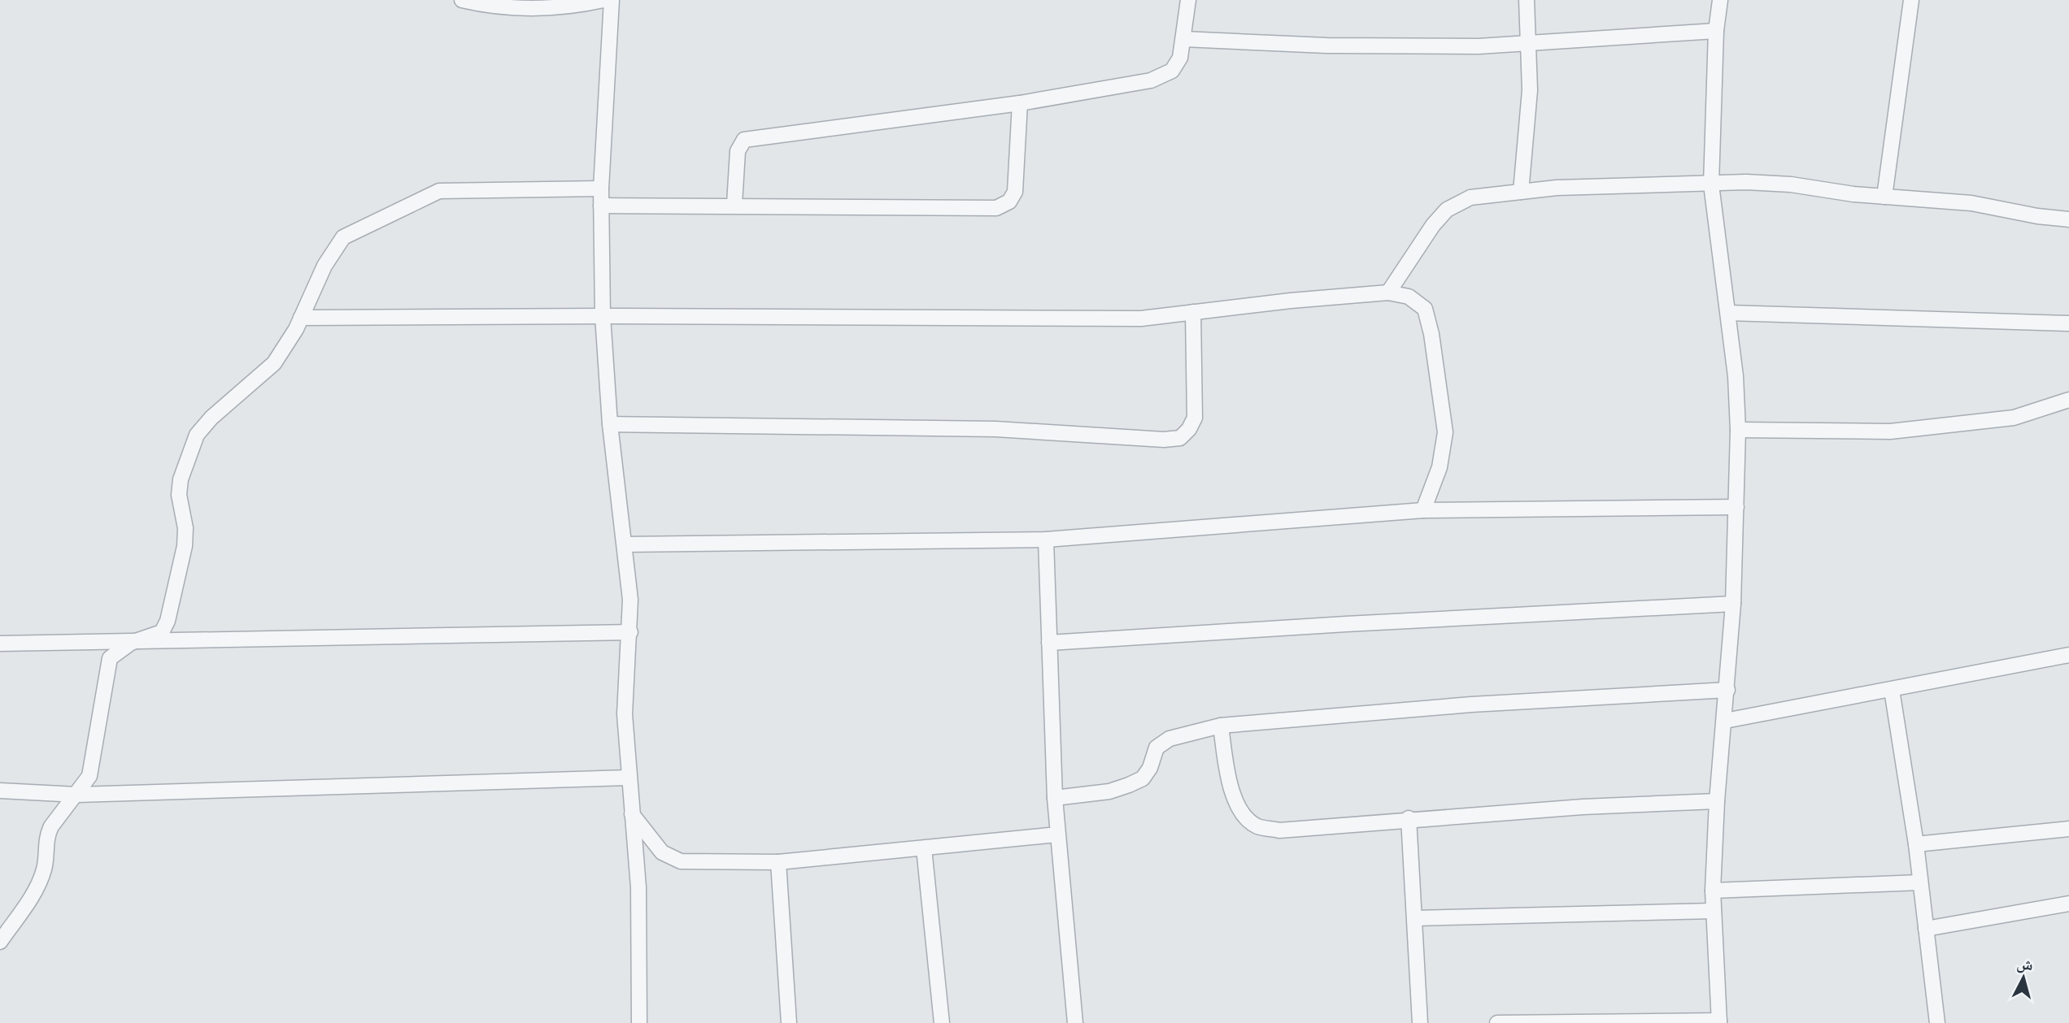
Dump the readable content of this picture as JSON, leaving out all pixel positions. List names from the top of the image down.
{
  "north": "top"
}
